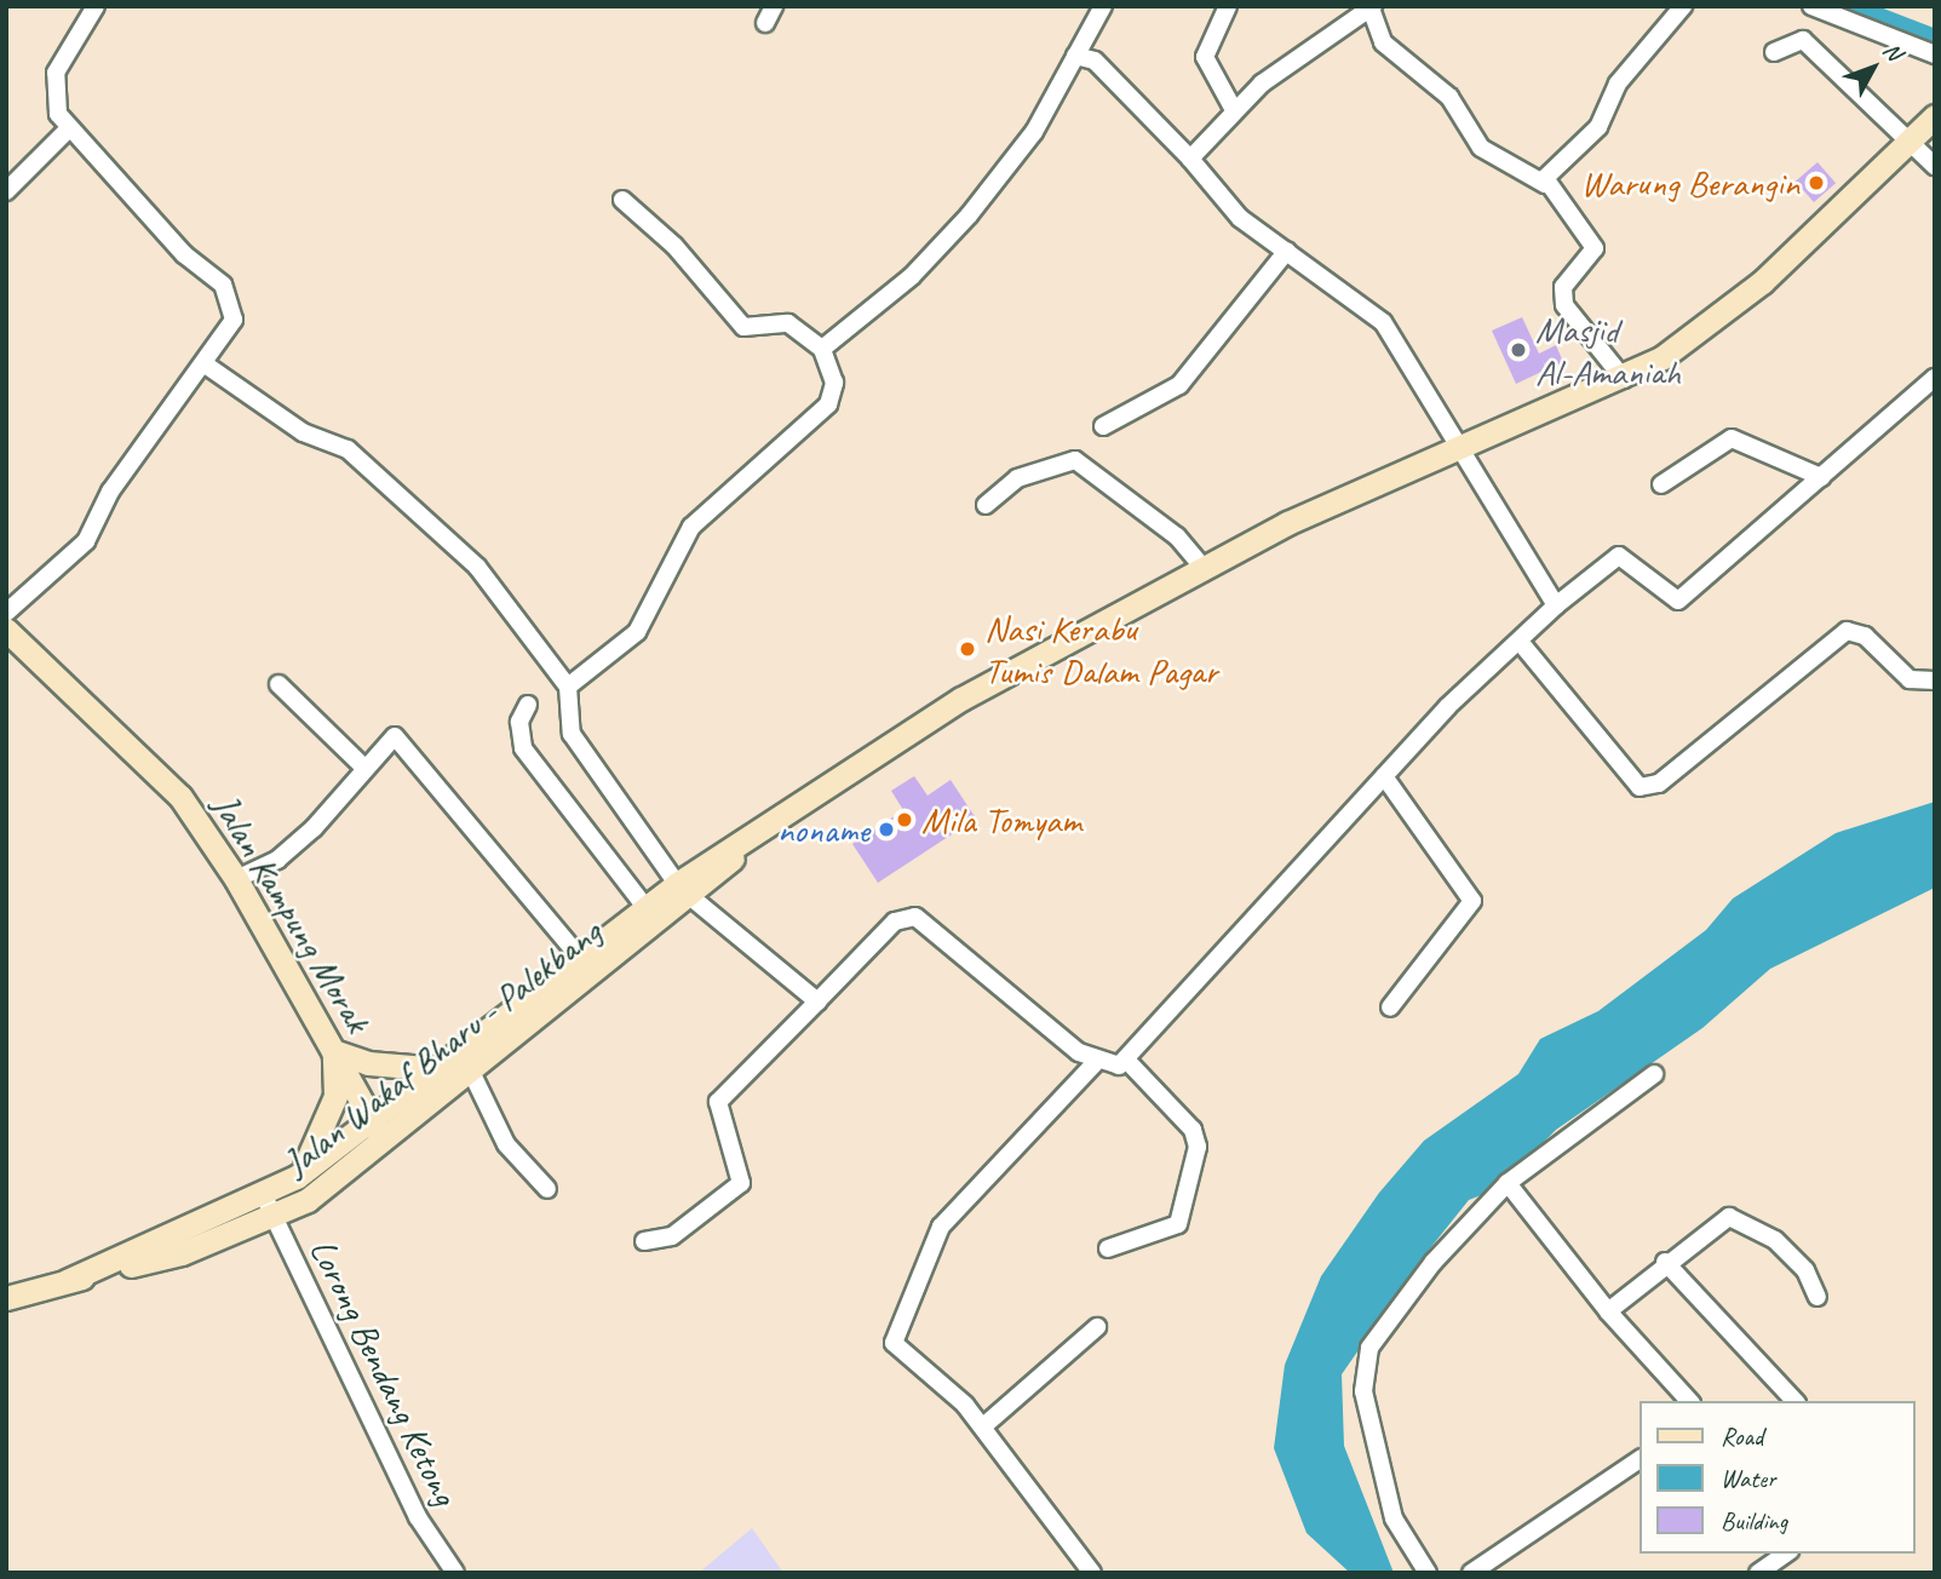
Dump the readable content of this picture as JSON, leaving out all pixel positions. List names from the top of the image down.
{
  "streets": {
    "main road": ["Jalan Kampung Morak", "Jalan Wakaf Bharu - Palekbang"],
    "street": ["Lorong Bendang Ketong"]
  },
  "crossings": [
    ["Jalan Kampung Morak", "Jalan Wakaf Bharu - Palekbang"],
    ["Jalan Wakaf Bharu - Palekbang", "Lorong Bendang Ketong"]
  ],
  "places": [
    "Warung Berangin",
    "Masjid Al-Amaniah",
    "Nasi Kerabu Tumis Dalam Pagar",
    "Mila Tomyam",
    "noname"
  ],
  "legend": ["Road", "Water", "Building"],
  "north": "top right"
}
